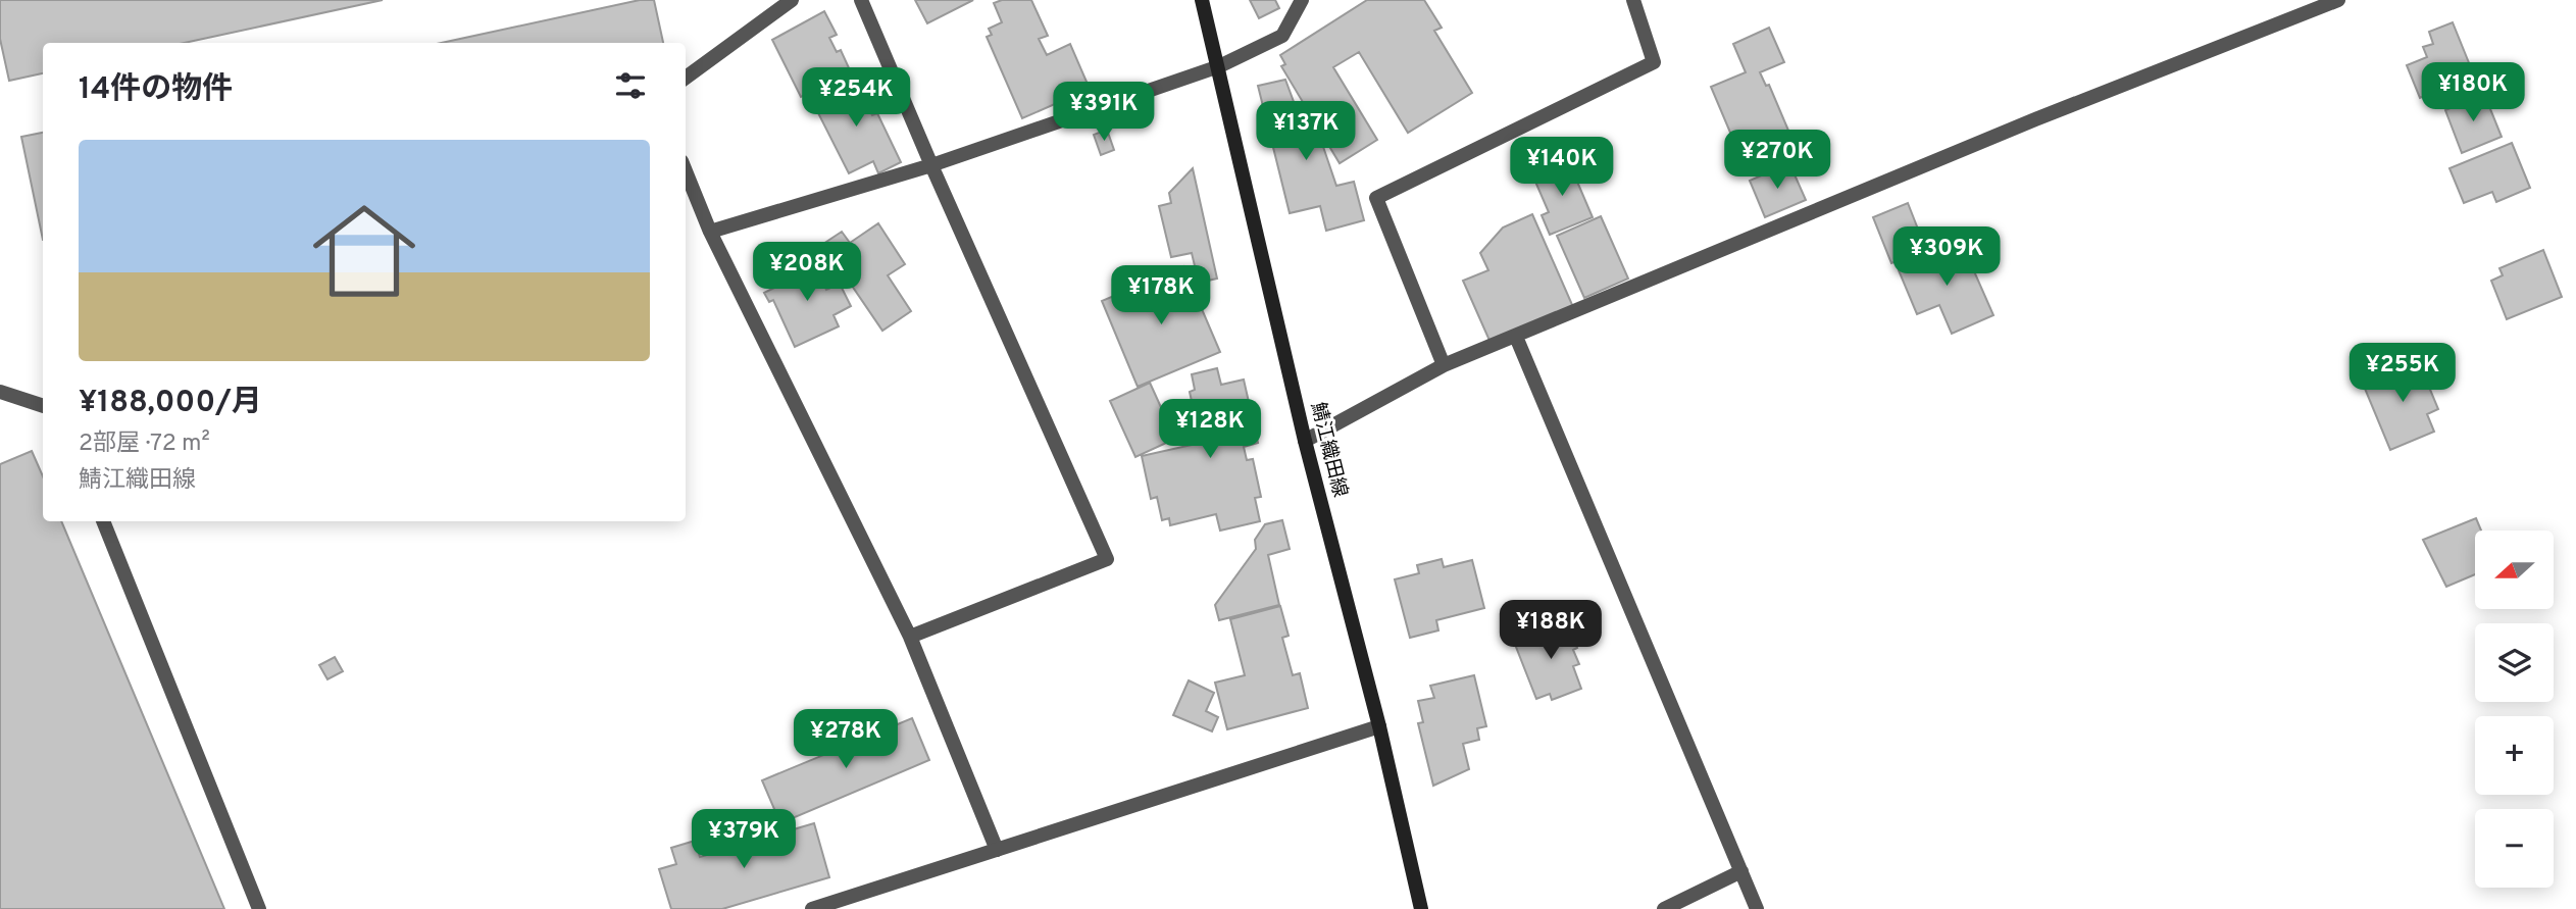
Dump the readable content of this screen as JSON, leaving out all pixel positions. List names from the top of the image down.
{
  "streets": {
    "main road": ["鯖江織田線"]
  },
  "north": "left",
  "page": {
    "heading": "14件の物件",
    "price": [
      "¥180K",
      "¥254K",
      "¥391K",
      "¥137K",
      "¥270K",
      "¥140K",
      "¥309K",
      "¥208K",
      "¥178K",
      "¥255K",
      "¥128K",
      "¥188K",
      "¥278K",
      "¥379K"
    ],
    "list": [
      {
        "name": "¥188,000/月",
        "note": "2部屋 · 72 m² · 鯖江織田線"
      }
    ],
    "map_buttons": ["+", "−"]
  }
}
